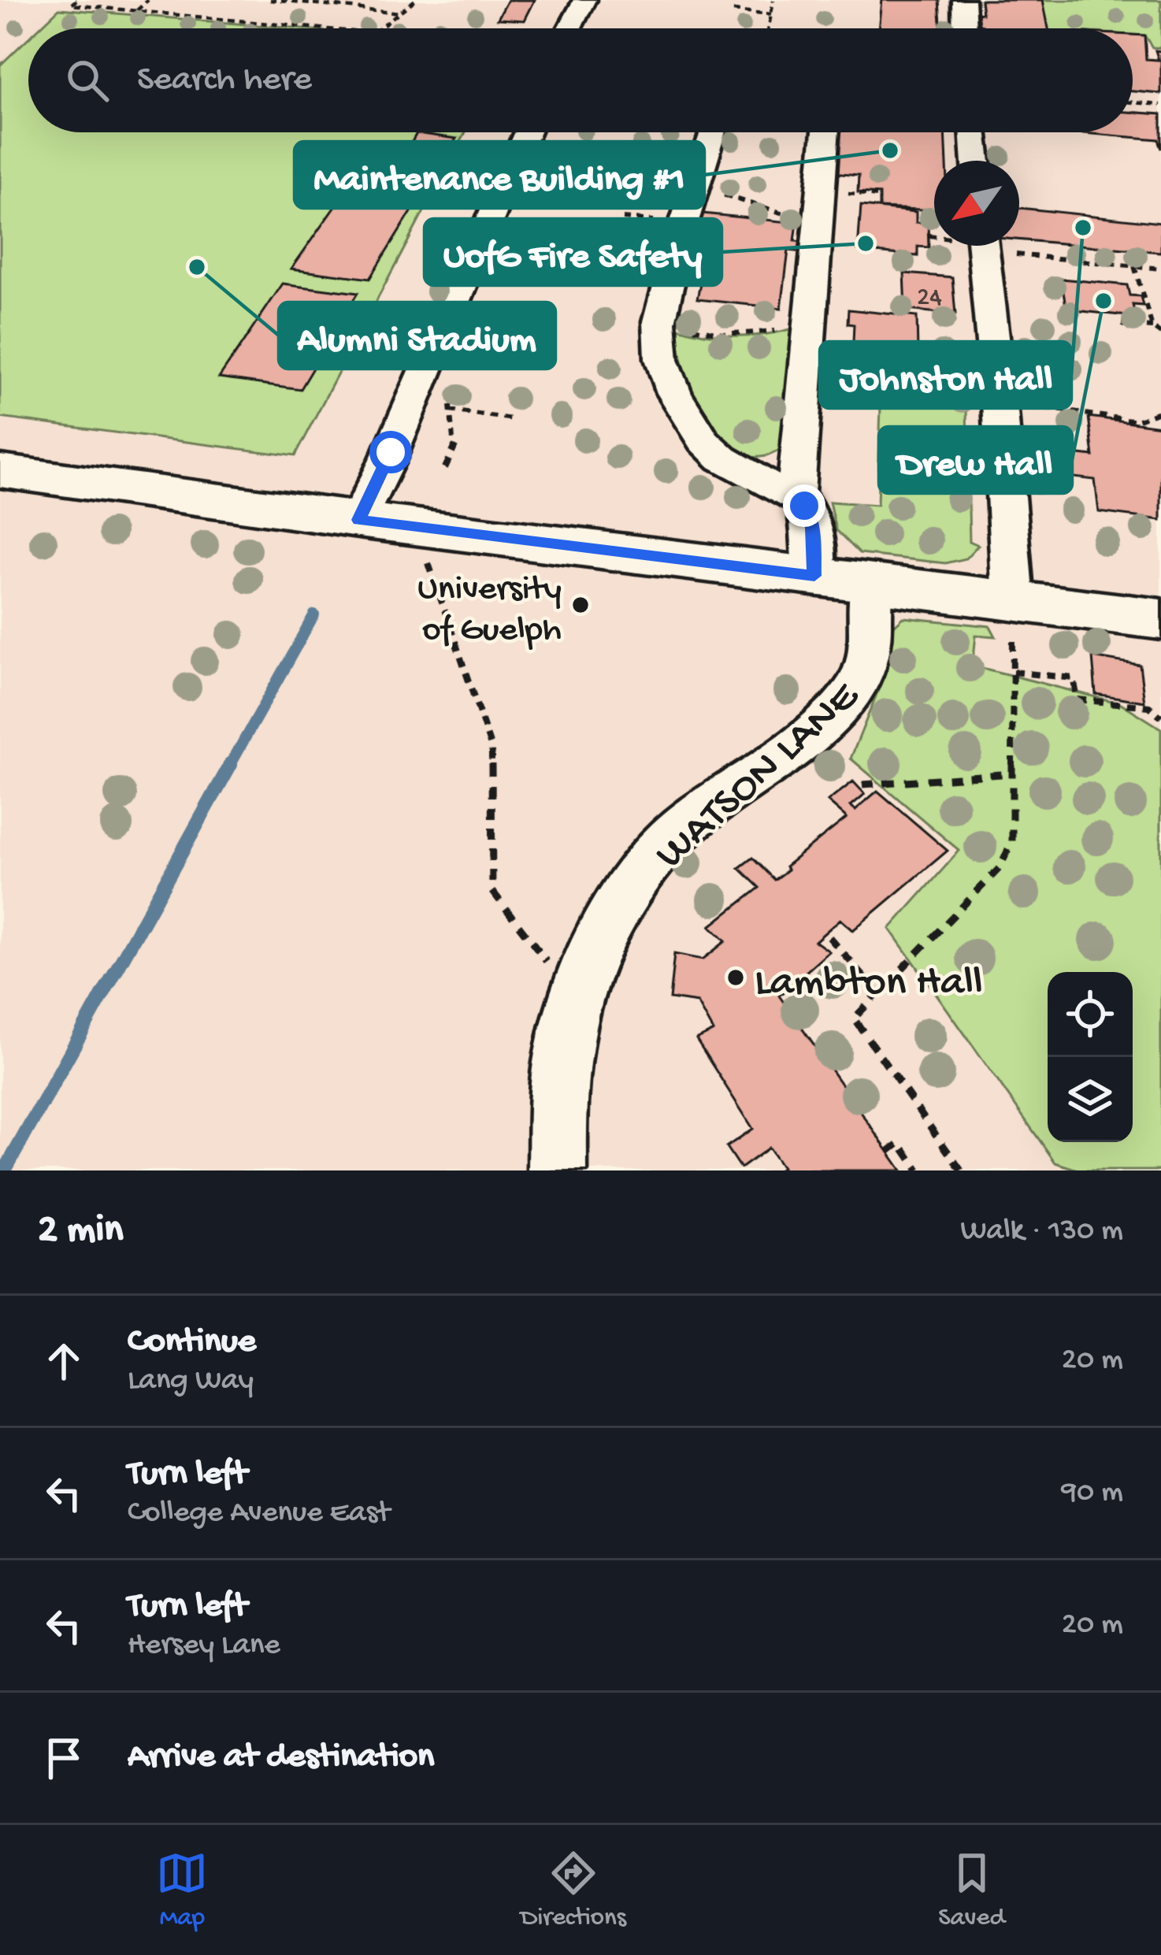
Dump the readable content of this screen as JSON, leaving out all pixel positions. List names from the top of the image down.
{
  "streets": {
    "street": ["WATSON LANE"]
  },
  "places": [
    "Maintenance Building #1",
    "Johnston Hall",
    "UofG Fire Safety",
    "Alumni Stadium",
    "Drew Hall",
    "University of Guelph",
    "Lambton Hall"
  ],
  "house_numbers": ["24"],
  "north": "bottom left",
  "page": {
    "search": "Search here",
    "heading": ["2 min", "Walk · 130 m"],
    "list": [
      ["Continue", "Lang Way", "20 m"],
      ["Turn left", "College Avenue East", "90 m"],
      ["Turn left", "Hersey Lane", "20 m"],
      "Arrive at destination"
    ],
    "nav": ["Map", "Directions", "Saved"]
  }
}
